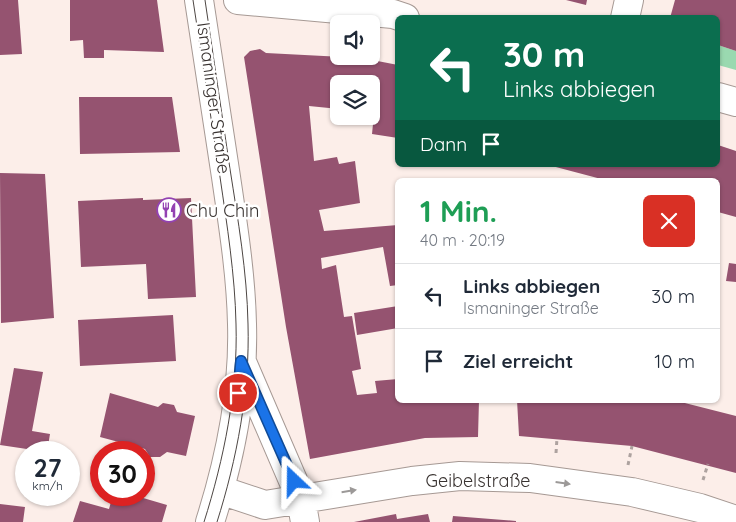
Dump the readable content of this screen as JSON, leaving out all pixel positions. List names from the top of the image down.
{
  "streets": {
    "street": ["Ismaninger Straße", "Geibelstraße"]
  },
  "crossings": [
    ["Ismaninger Straße", "Geibelstraße"]
  ],
  "one_way": ["Geibelstraße"],
  "places": {
    "restaurant": ["Chu Chin"]
  },
  "page": {
    "turn": ["30 m", "Links abbiegen"],
    "then": "Dann",
    "heading": ["1 Min.", "40 m · 20:19"],
    "list": [
      {
        "name": "Links abbiegen",
        "note": "Ismaninger Straße",
        "value": "30 m"
      },
      {
        "name": "Ziel erreicht",
        "value": "10 m"
      }
    ],
    "speed": "27 km/h",
    "limit": "30"
  }
}
